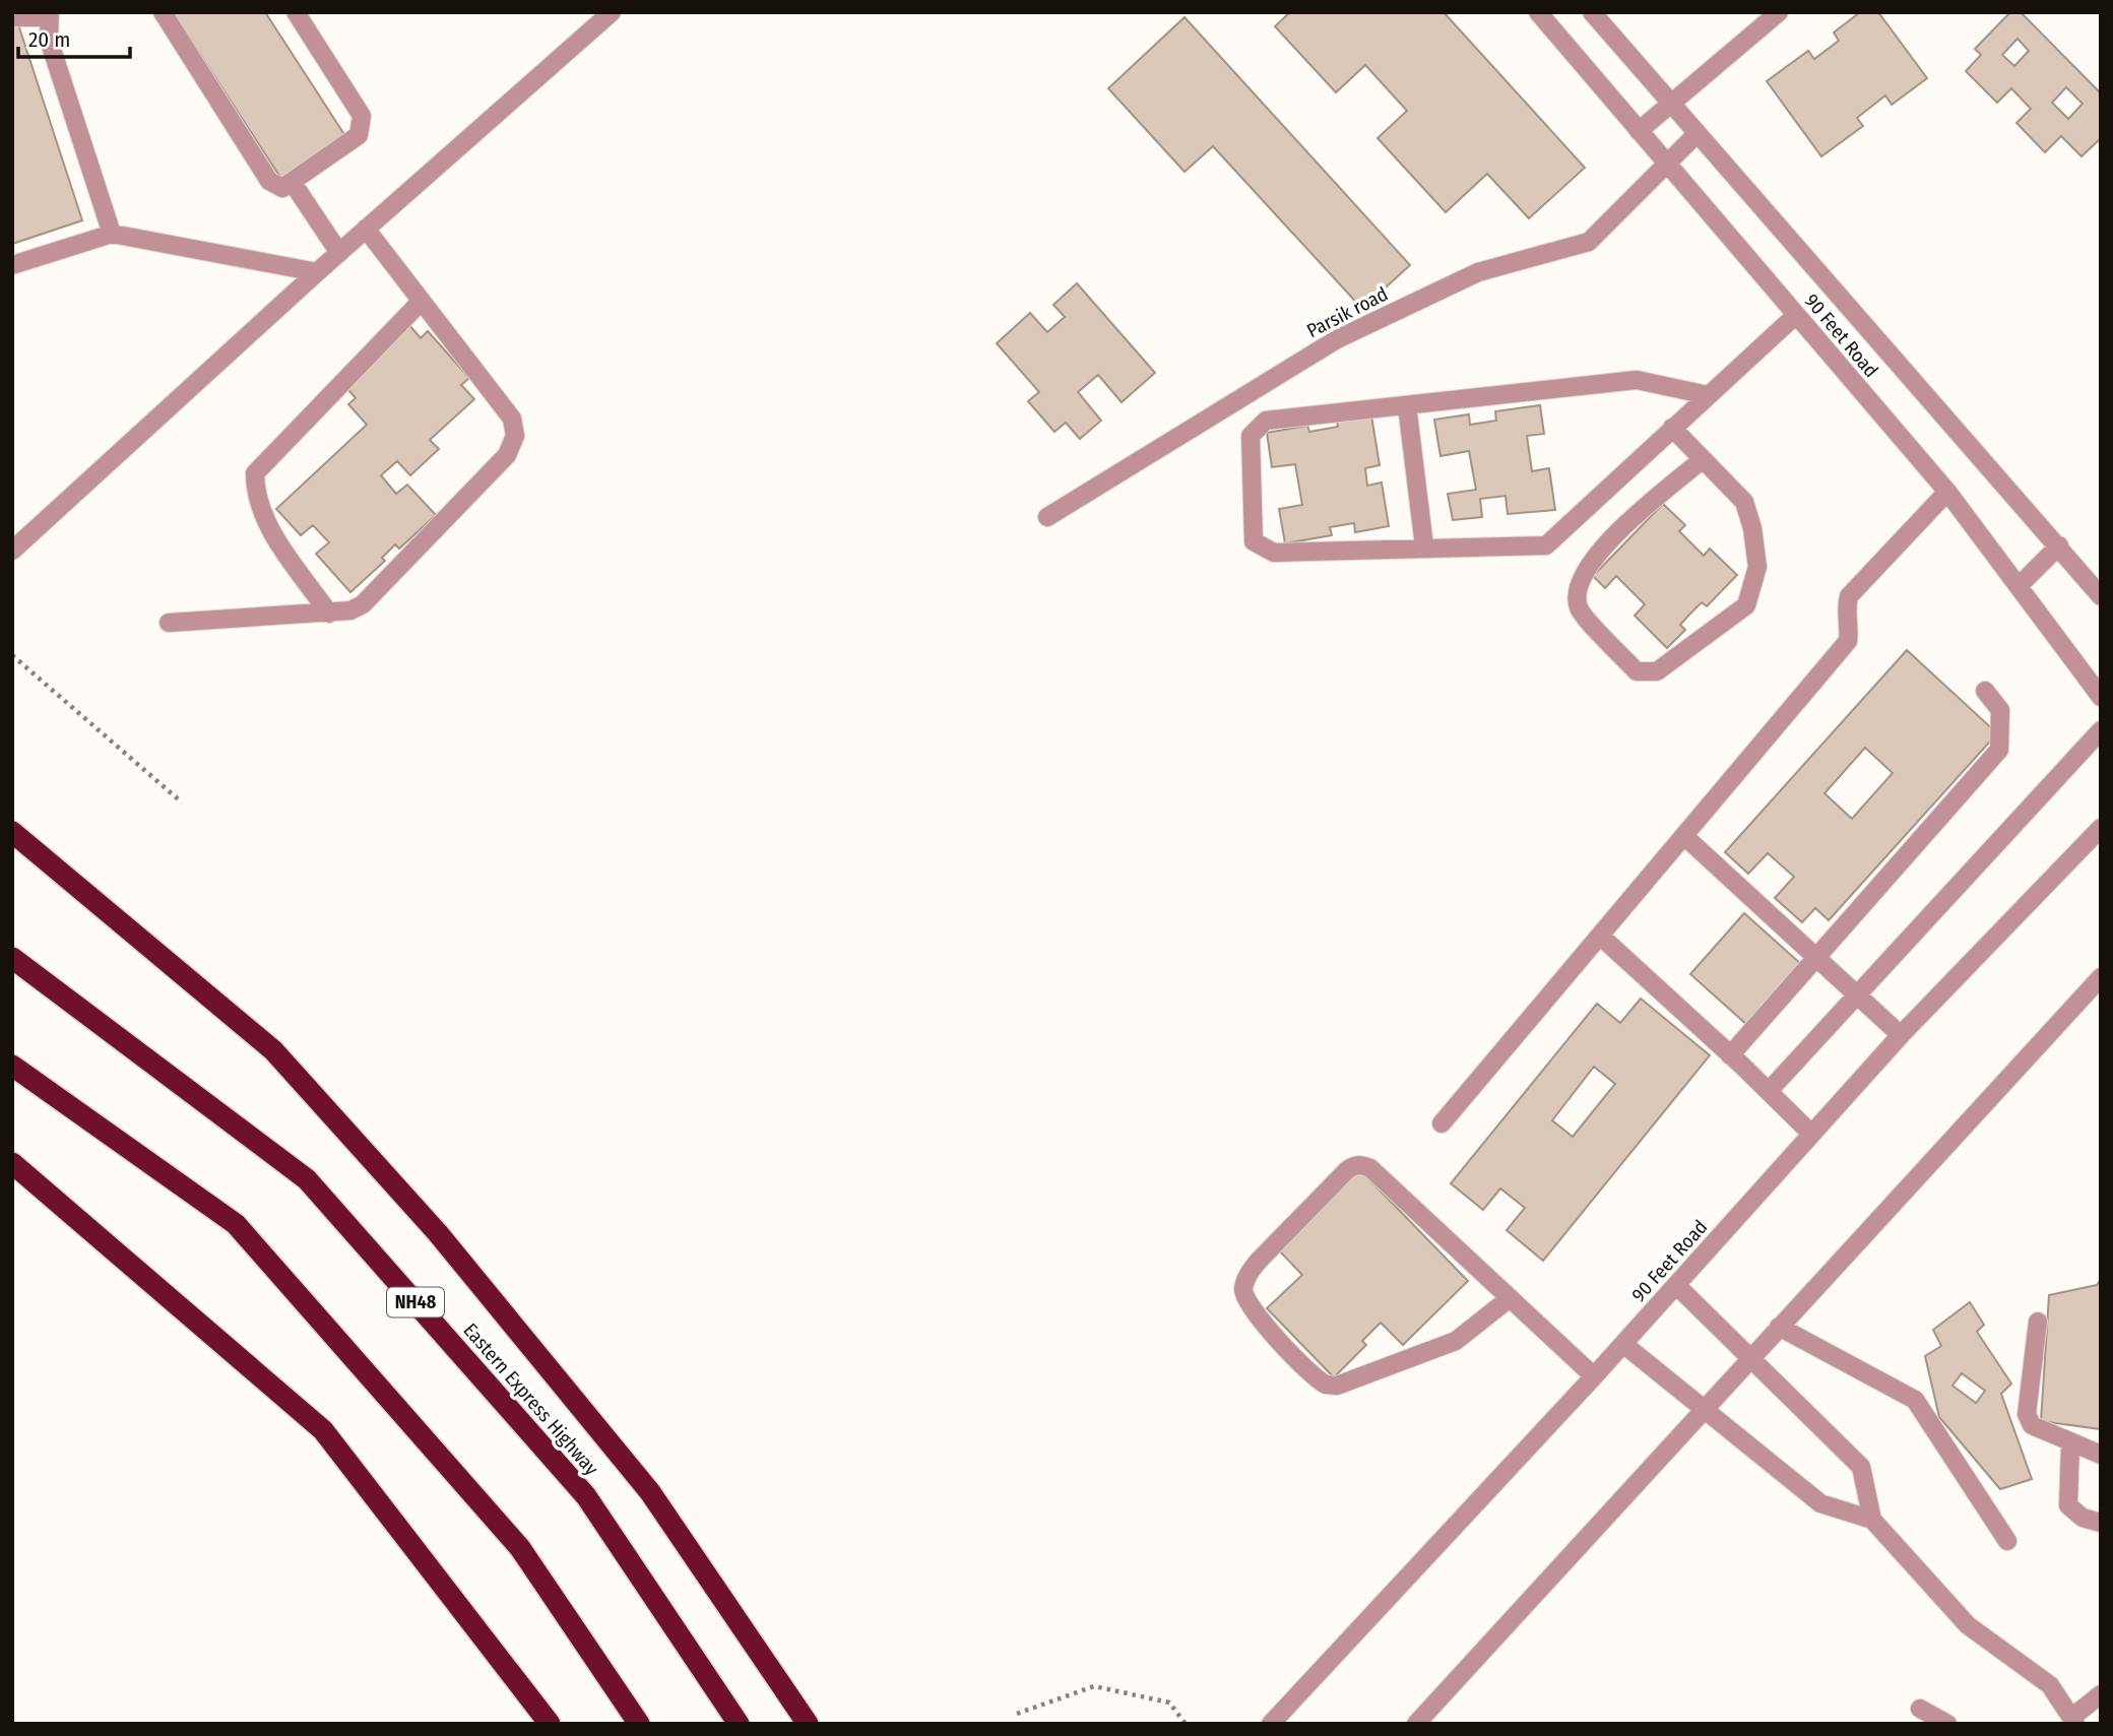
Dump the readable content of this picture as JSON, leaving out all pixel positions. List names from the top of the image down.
{
  "streets": {
    "highway": ["NH48", "Eastern Express Highway"],
    "street": ["Parsik road", "90 Feet Road"]
  },
  "crossings": [
    ["Parsik road", "90 Feet Road"]
  ],
  "scale_bar": "20 m"
}
